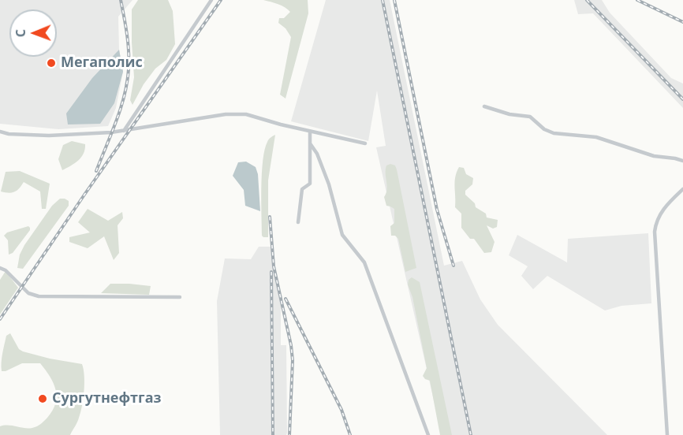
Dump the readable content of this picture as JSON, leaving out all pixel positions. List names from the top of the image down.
{
  "places": ["Мегаполис", "Сургутнефтгаз"],
  "north": "left"
}
